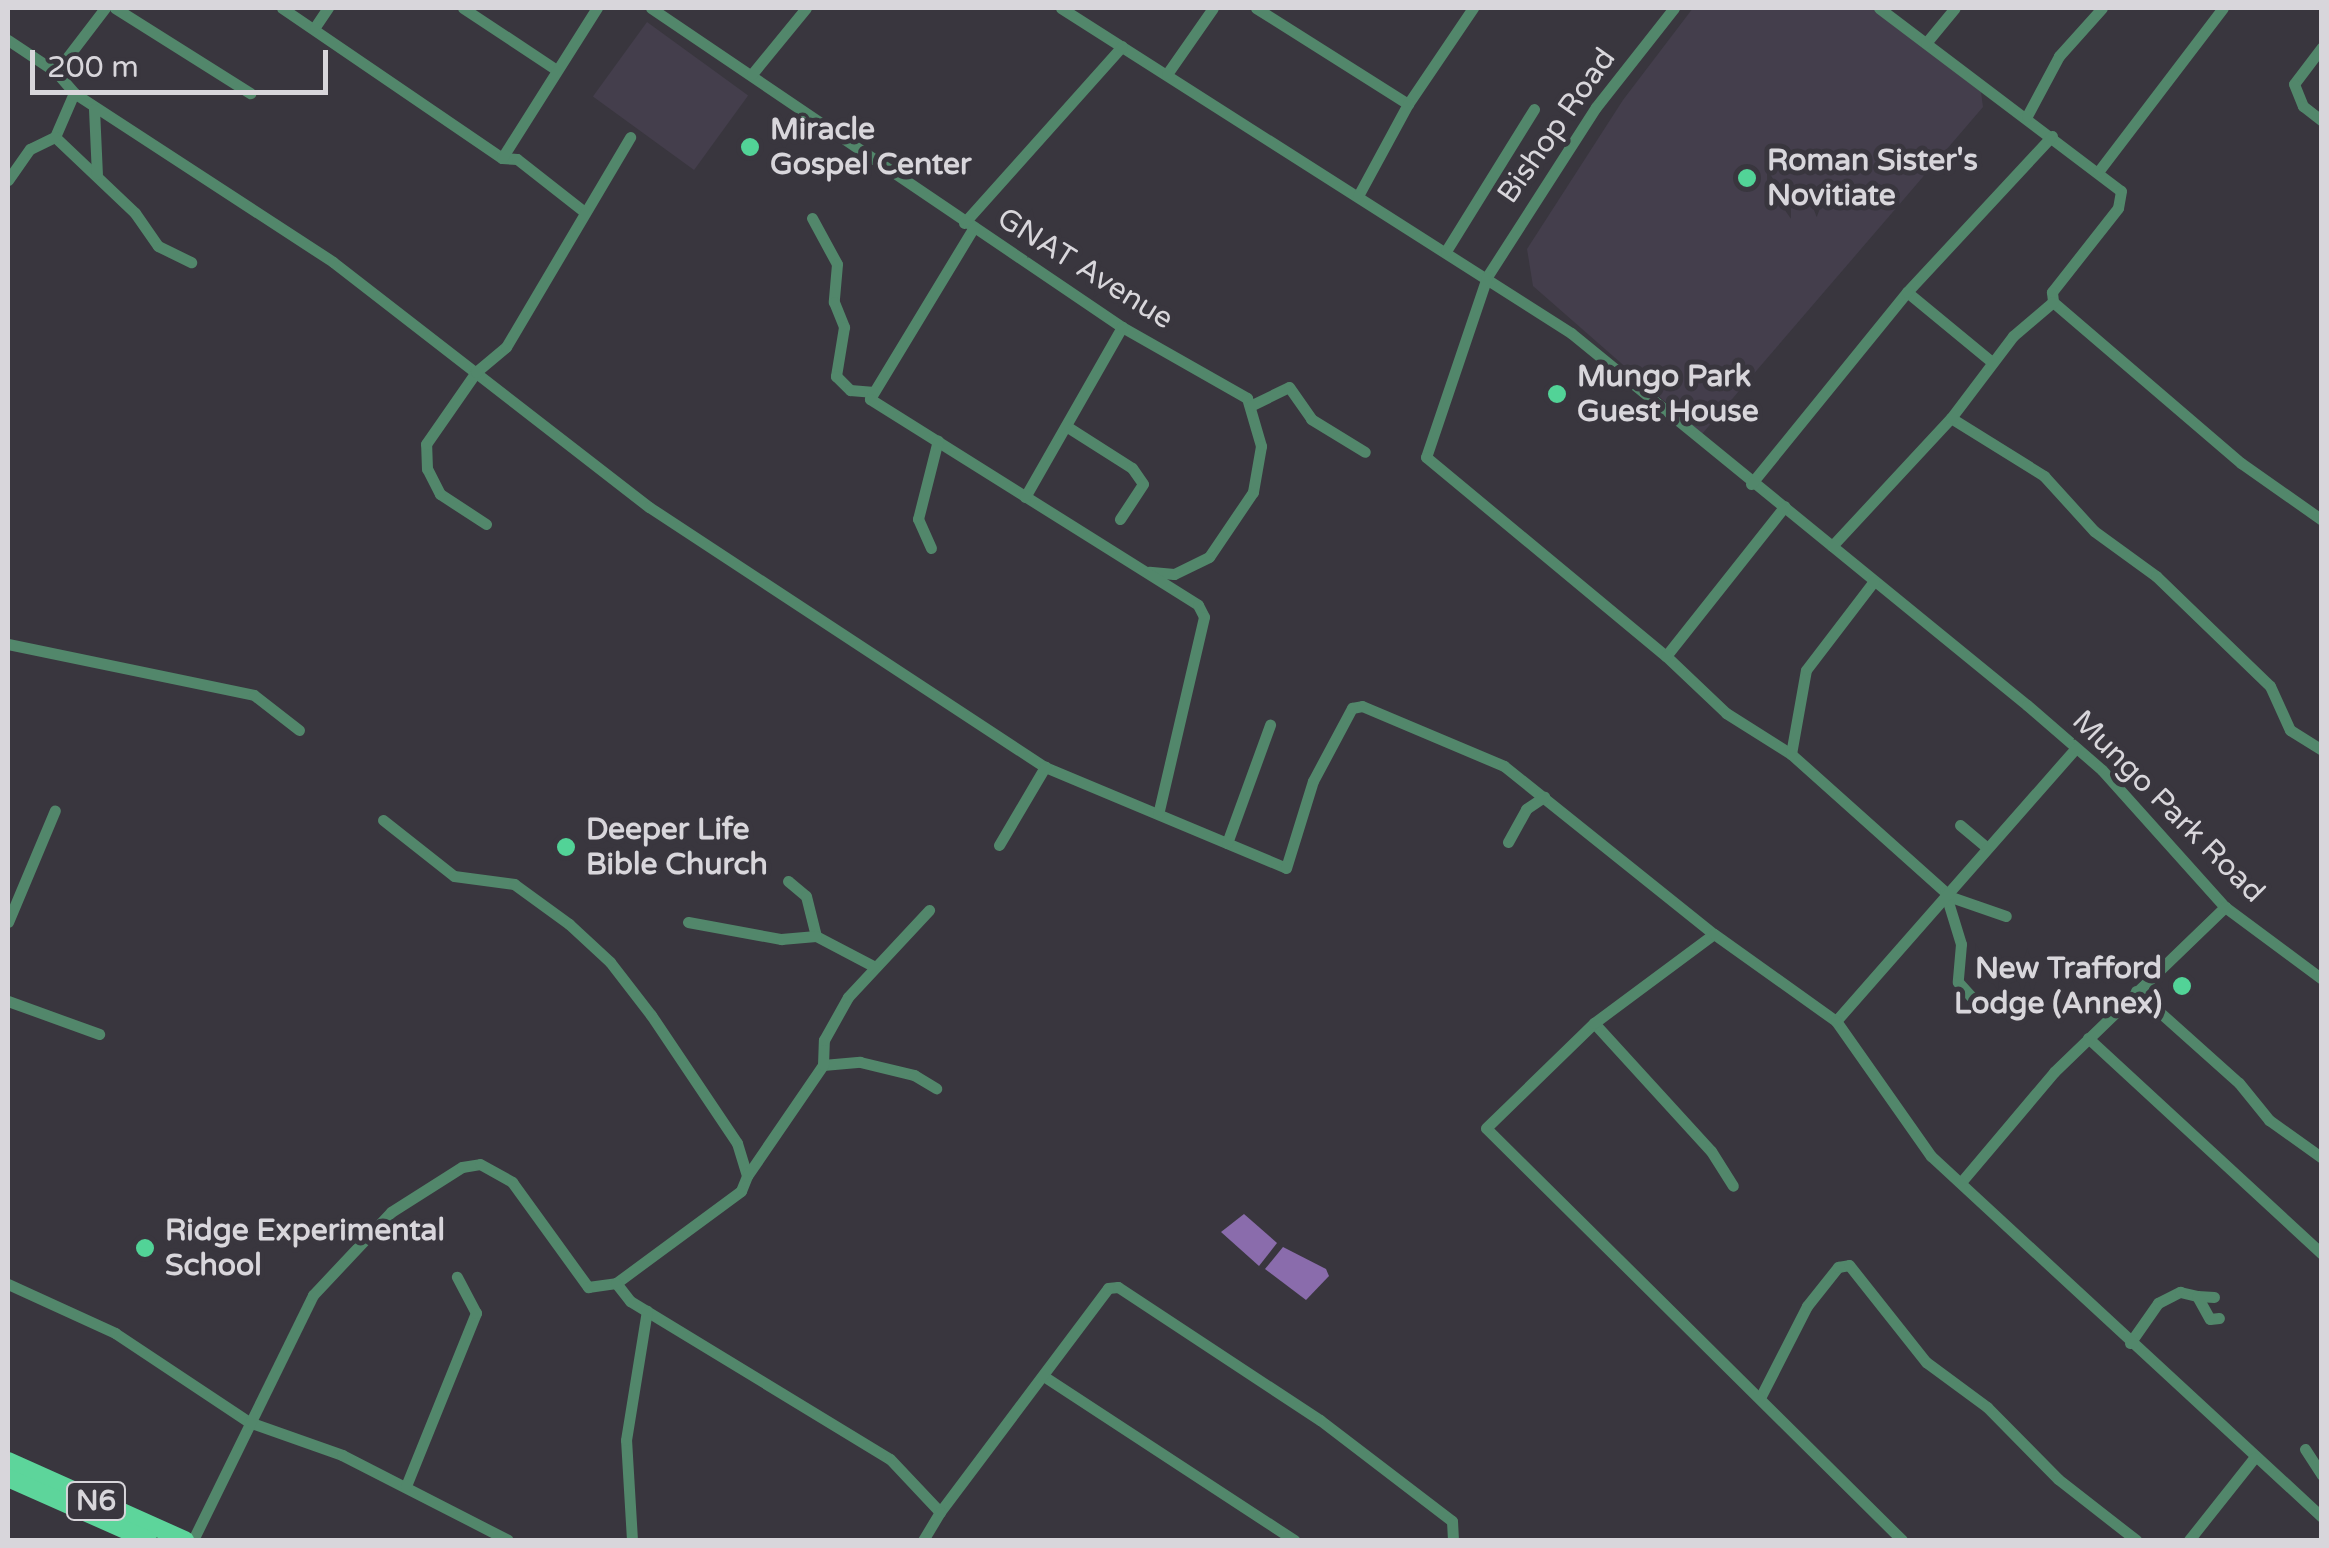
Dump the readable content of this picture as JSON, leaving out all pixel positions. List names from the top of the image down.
{
  "streets": {
    "main road": ["N6"],
    "street": ["Bishop Road", "GNAT Avenue", "Mungo Park Road"]
  },
  "crossings": [
    ["Bishop Road", "Mungo Park Road"]
  ],
  "places": [
    "Miracle Gospel Center",
    "Roman Sister's Novitiate",
    "Mungo Park Guest House",
    "Deeper Life Bible Church",
    "New Trafford Lodge (Annex)",
    "Ridge Experimental School"
  ],
  "scale_bar": "200 m"
}
